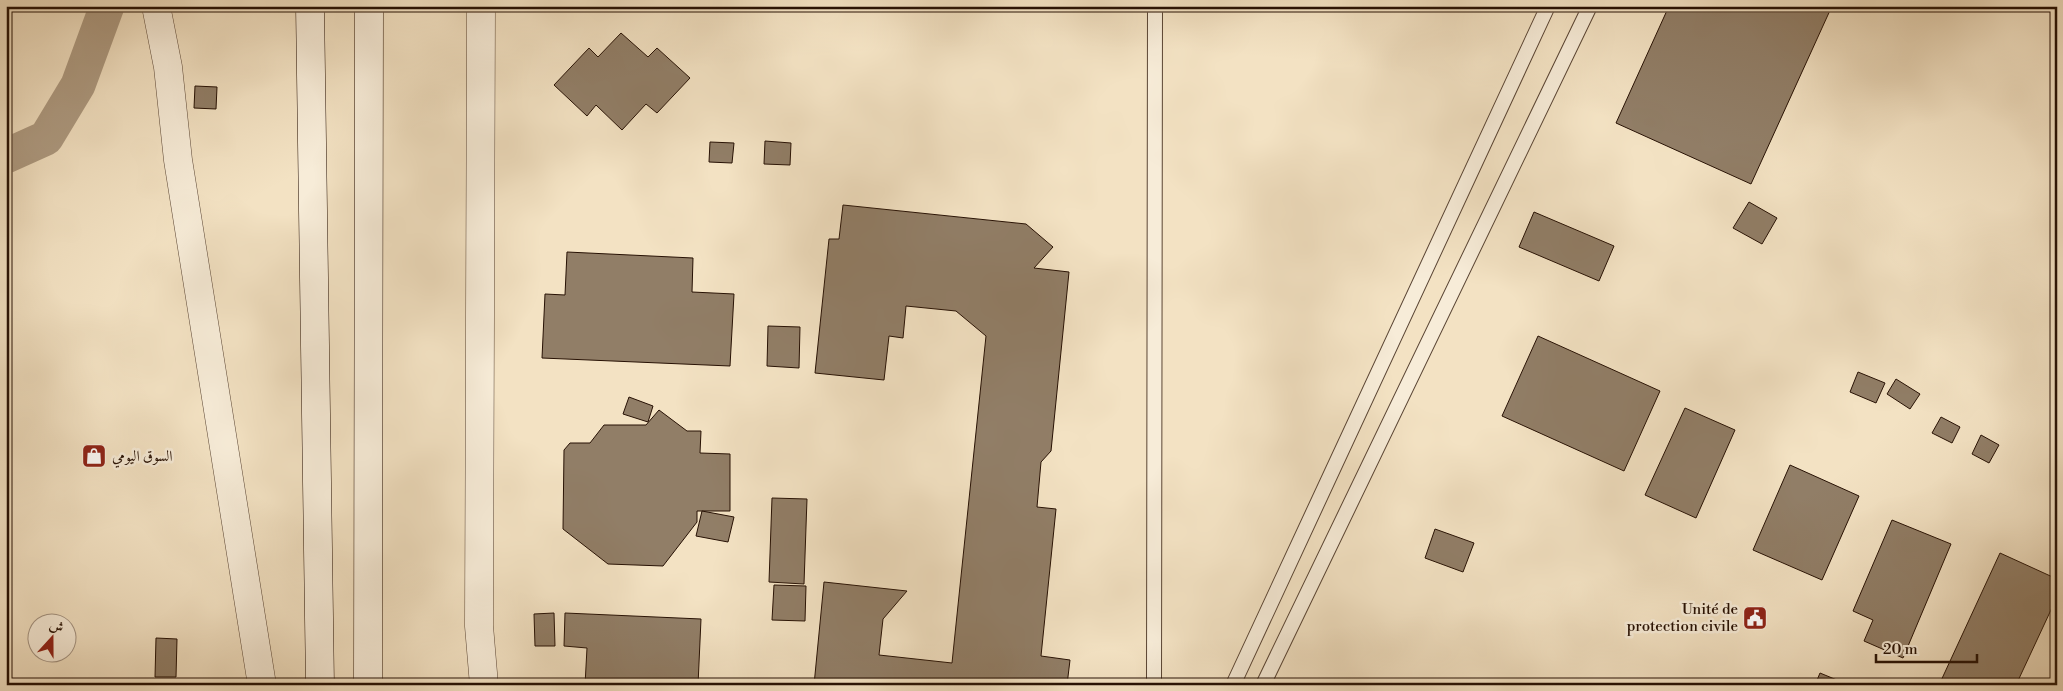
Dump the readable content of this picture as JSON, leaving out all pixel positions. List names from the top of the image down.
{
  "places": {
    "shop": ["السوق اليومي"],
    "public building": ["Unité de protection civile"]
  },
  "scale_bar": "20 m",
  "north": "top"
}
